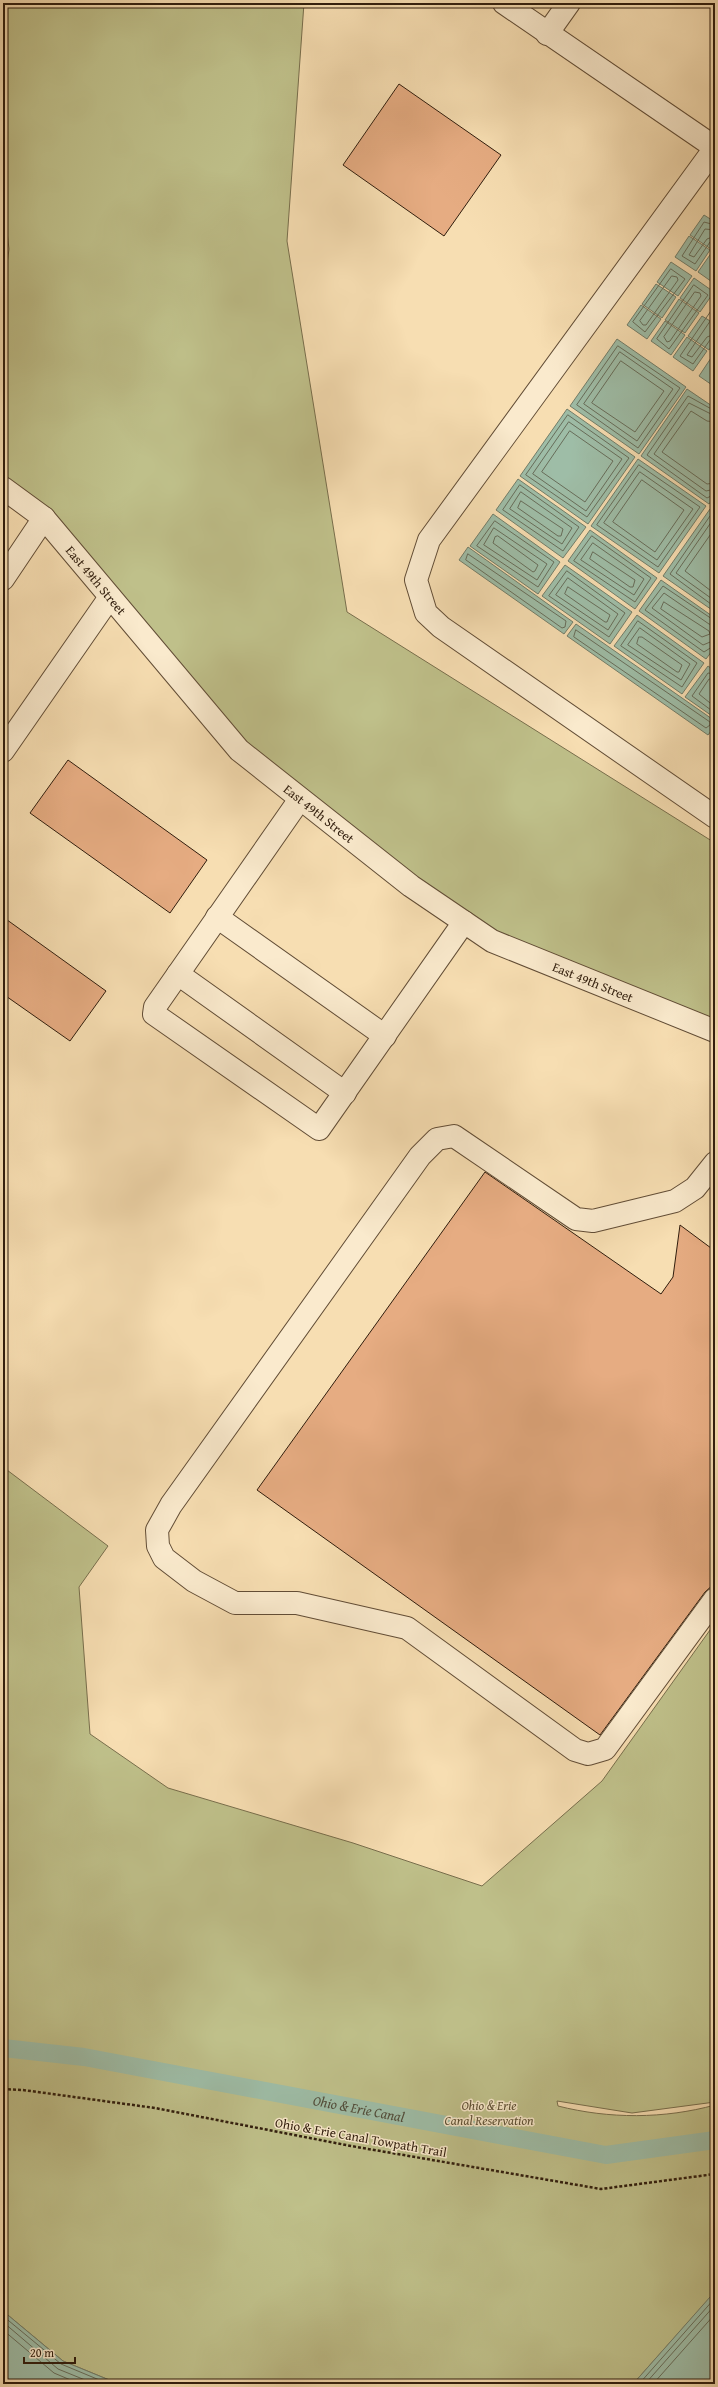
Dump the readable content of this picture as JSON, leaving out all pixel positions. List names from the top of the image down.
{
  "streets": {
    "street": ["East 49th Street"],
    "path": ["Ohio & Erie Canal Towpath Trail"]
  },
  "water": ["Ohio & Erie Canal"],
  "parks": ["Ohio & Erie Canal Reservation"],
  "scale_bar": "20 m"
}
